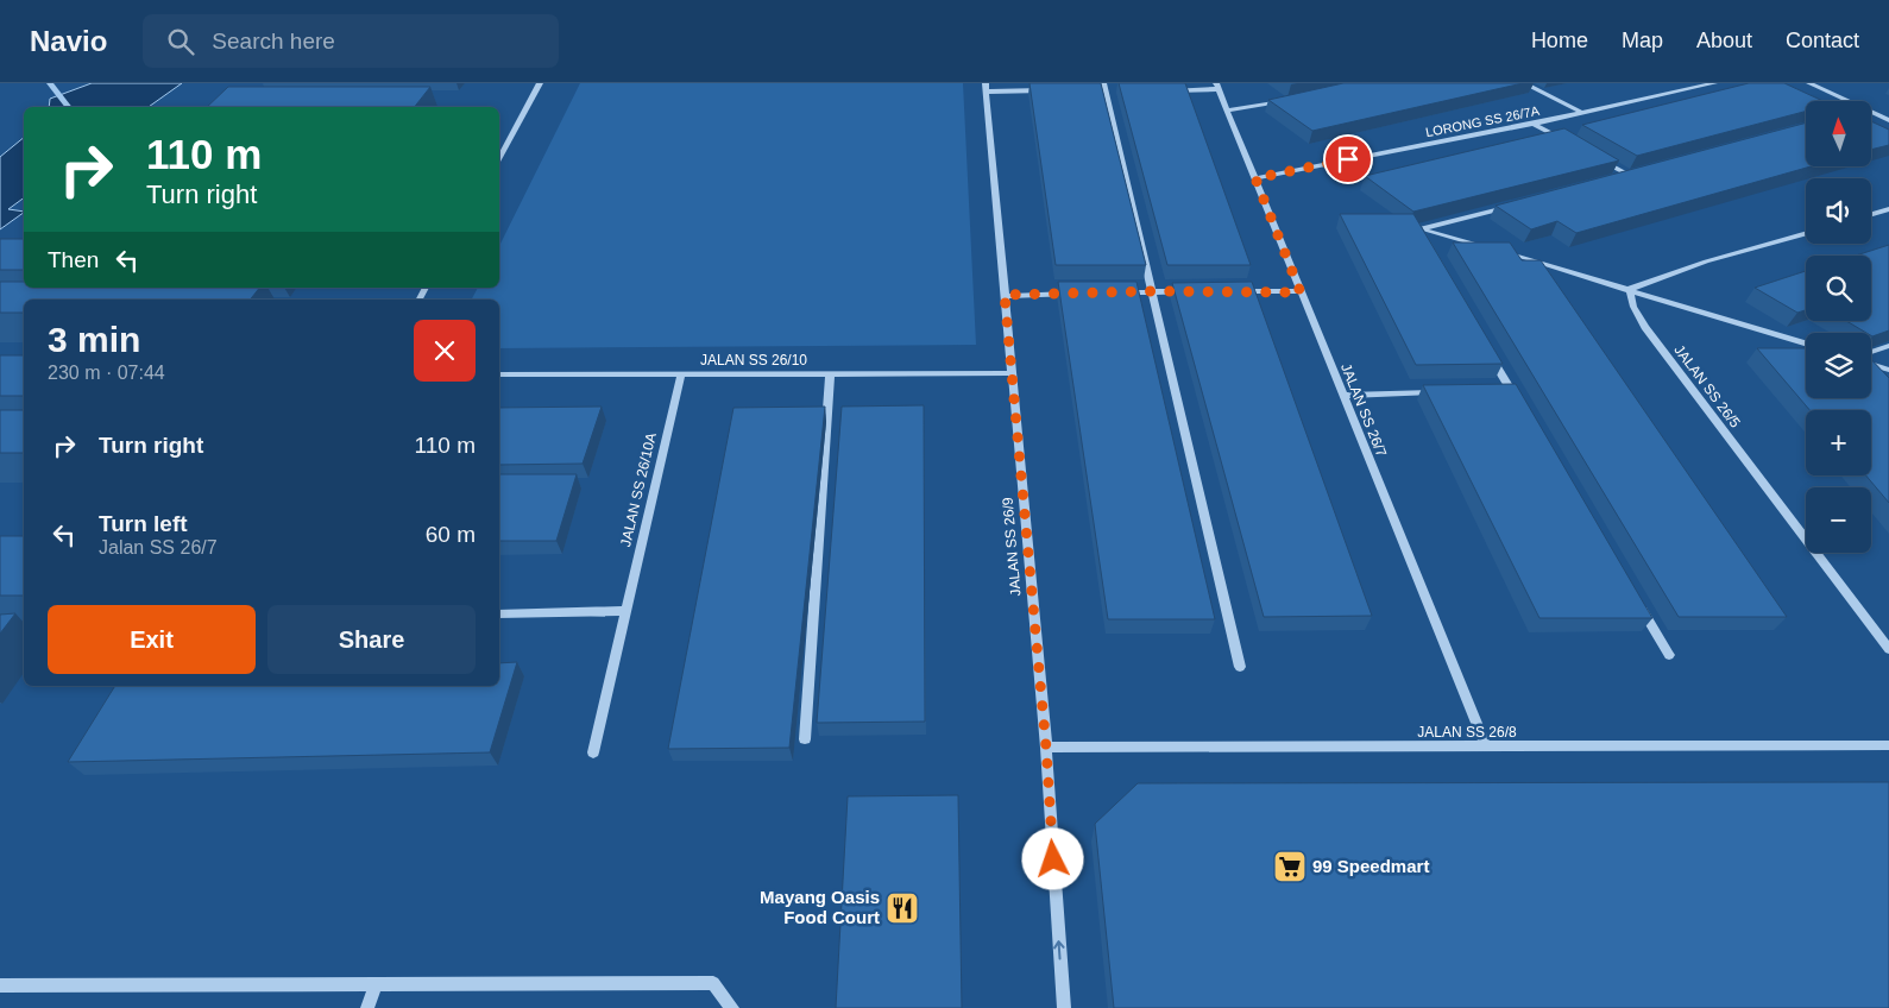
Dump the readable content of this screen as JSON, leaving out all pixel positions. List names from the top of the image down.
{
  "streets": {
    "street": [
      "LORONG SS 26/7A",
      "JALAN SS 26/10",
      "JALAN SS 26/5",
      "JALAN SS 26/7",
      "JALAN SS 26/10A",
      "JALAN SS 26/9",
      "JALAN SS 26/8"
    ]
  },
  "crossings": [
    ["LORONG SS 26/7A", "JALAN SS 26/7"],
    ["JALAN SS 26/10", "JALAN SS 26/10A"],
    ["JALAN SS 26/10", "JALAN SS 26/9"],
    ["JALAN SS 26/7", "JALAN SS 26/8"],
    ["JALAN SS 26/9", "JALAN SS 26/8"]
  ],
  "places": {
    "supermarket": ["99 Speedmart"],
    "restaurant": ["Mayang Oasis Food Court"]
  },
  "north": "top",
  "page": {
    "header": "Navio",
    "search": "Search here",
    "nav": [
      "Home",
      "Map",
      "About",
      "Contact"
    ],
    "map_buttons": ["+", "−"],
    "turn": ["110 m", "Turn right"],
    "then": "Then",
    "heading": ["3 min", "230 m · 07:44"],
    "list": [
      {
        "name": "Turn right",
        "value": "110 m"
      },
      {
        "name": "Turn left",
        "note": "Jalan SS 26/7",
        "value": "60 m"
      }
    ],
    "buttons": ["Exit", "Share"]
  }
}
